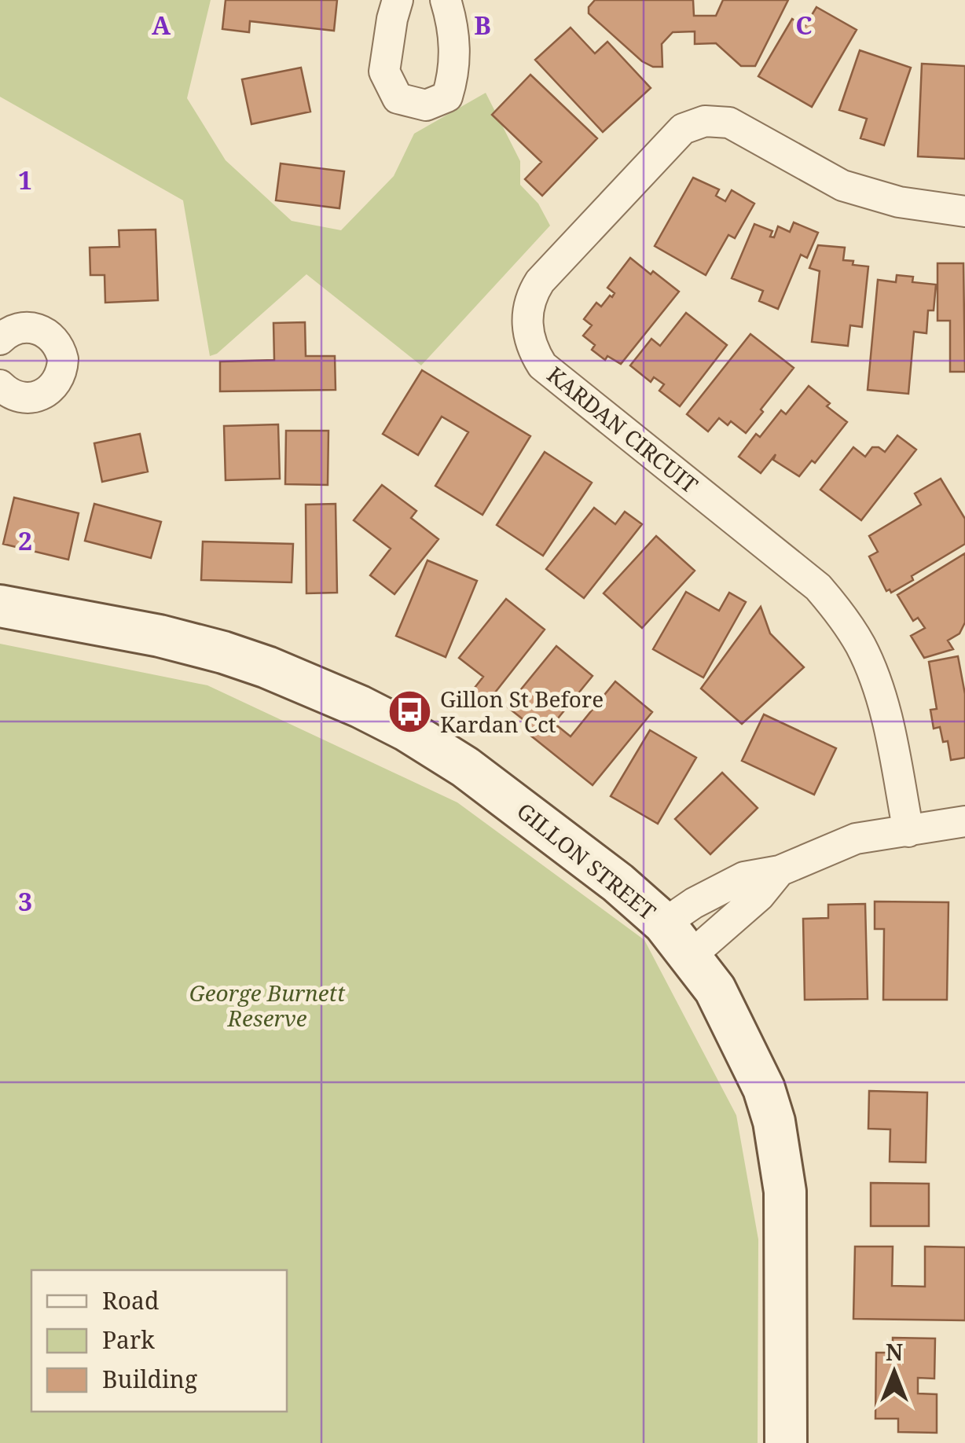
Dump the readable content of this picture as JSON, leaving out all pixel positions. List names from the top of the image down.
{
  "streets": {
    "street": ["KARDAN CIRCUIT", "GILLON STREET"]
  },
  "parks": ["George Burnett Reserve"],
  "places": {
    "bus stop": ["Gillon St Before Kardan Cct"]
  },
  "legend": ["Road", "Park", "Building"],
  "north": "top",
  "grid": {
    "columns": ["A", "B", "C"],
    "rows": ["1", "2", "3"]
  }
}
